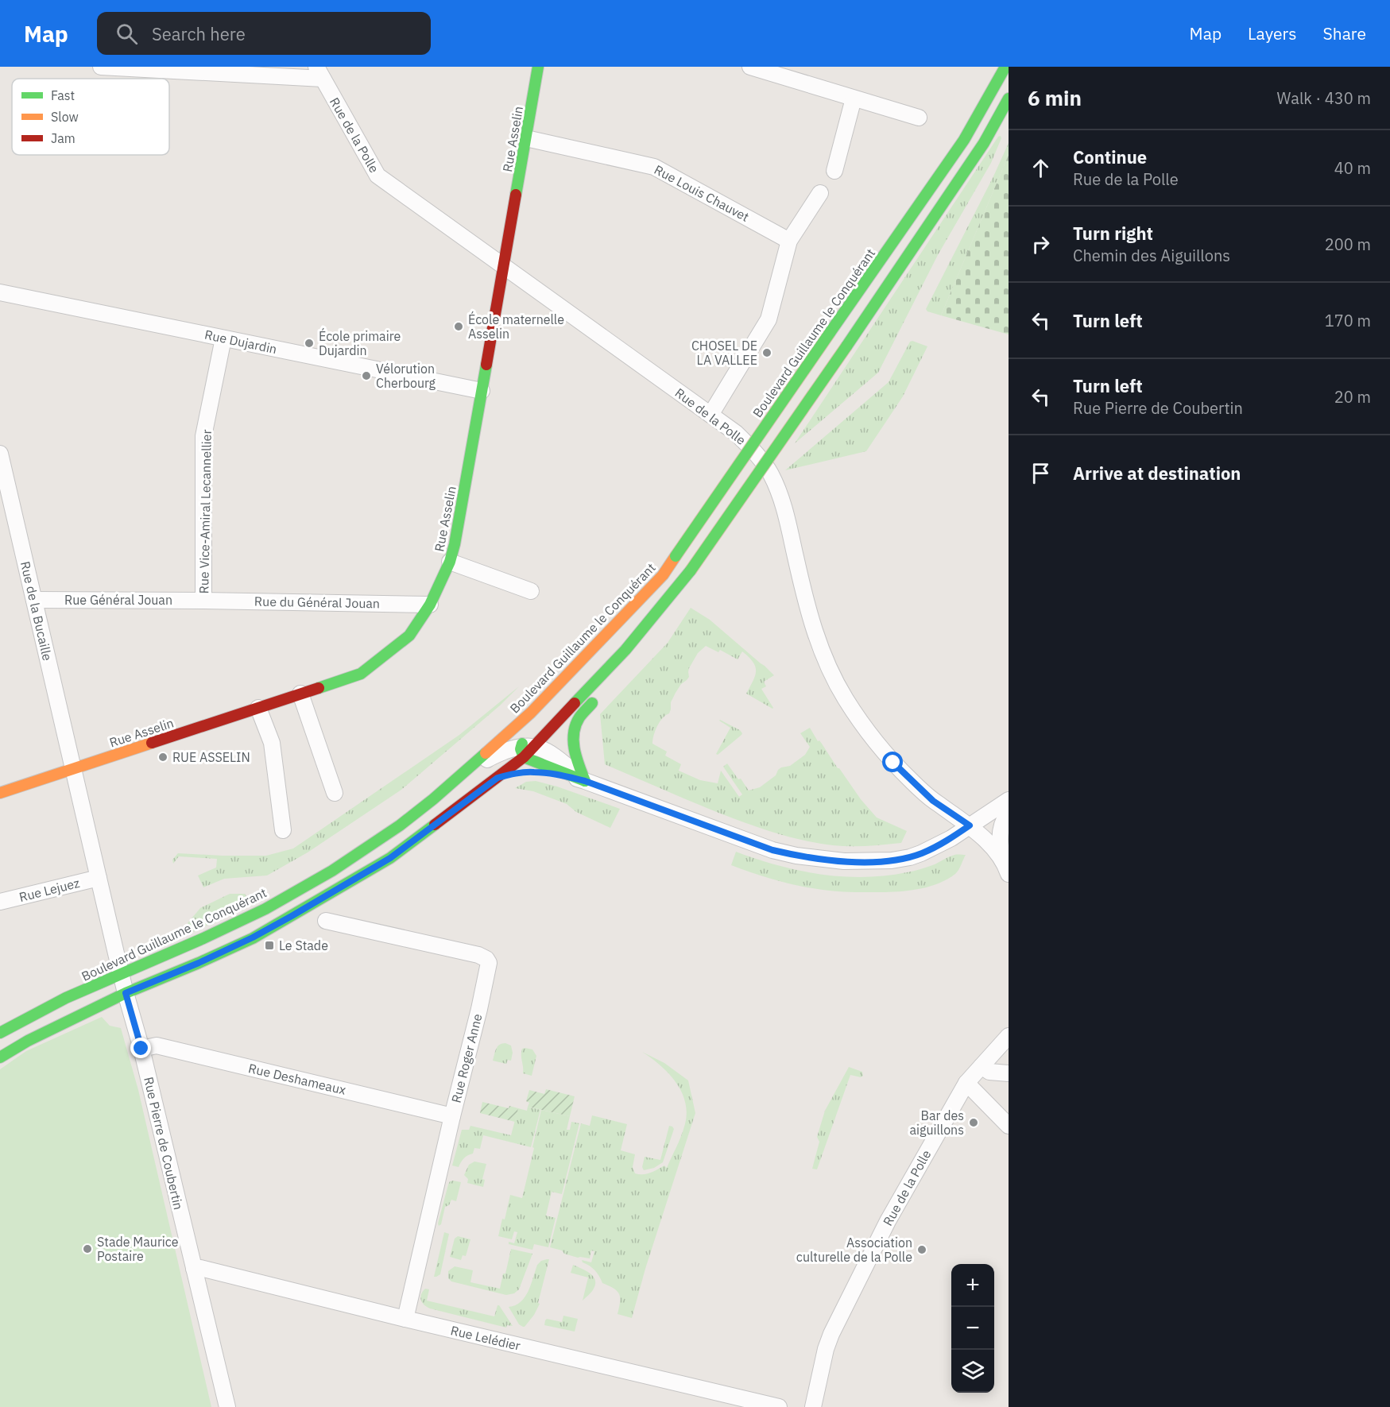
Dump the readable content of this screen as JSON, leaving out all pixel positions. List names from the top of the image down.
{
  "streets": {
    "main road": ["Rue Asselin", "Boulevard Guillaume le Conquérant"],
    "street": [
      "Rue de la Polle",
      "Rue Louis Chauvet",
      "Rue Dujardin",
      "Rue Vice-Amiral Lecannellier",
      "Rue Général Jouan",
      "Rue du Général Jouan",
      "Rue de la Bucaille",
      "Rue Lejuez",
      "Rue Roger Anne",
      "Rue Deshameaux",
      "Rue Pierre de Coubertin",
      "Rue Lelédier"
    ]
  },
  "crossings": [
    ["Rue de la Polle", "Rue Asselin"],
    ["Rue Asselin", "Rue Louis Chauvet"],
    ["Rue Asselin", "Rue Dujardin"],
    ["Rue Asselin", "Rue du Général Jouan"],
    ["Rue Asselin", "Rue de la Bucaille"],
    ["Rue Asselin", "Rue Pierre de Coubertin"],
    ["Boulevard Guillaume le Conquérant", "Rue Pierre de Coubertin"],
    ["Rue Dujardin", "Rue Vice-Amiral Lecannellier"],
    ["Rue Vice-Amiral Lecannellier", "Rue Général Jouan"],
    ["Rue Vice-Amiral Lecannellier", "Rue du Général Jouan"],
    ["Rue Général Jouan", "Rue du Général Jouan"],
    ["Rue Général Jouan", "Rue de la Bucaille"],
    ["Rue de la Bucaille", "Rue Pierre de Coubertin"],
    ["Rue Lejuez", "Rue Pierre de Coubertin"],
    ["Rue Roger Anne", "Rue Deshameaux"],
    ["Rue Roger Anne", "Rue Lelédier"],
    ["Rue Deshameaux", "Rue Pierre de Coubertin"],
    ["Rue Pierre de Coubertin", "Rue Lelédier"]
  ],
  "places": {
    "other": [
      "École maternelle Asselin",
      "École primaire Dujardin",
      "CHOSEL DE LA VALLEE",
      "Vélorution Cherbourg",
      "RUE ASSELIN",
      "Bar des aiguillons",
      "Stade Maurice Postaire",
      "Association culturelle de la Polle"
    ],
    "transit": ["Le Stade"]
  },
  "legend": ["Fast", "Slow", "Jam"],
  "page": {
    "header": "Map",
    "search": "Search here",
    "nav": ["Map", "Layers", "Share"],
    "heading": ["6 min", "Walk · 430 m"],
    "list": [
      ["Continue", "Rue de la Polle", "40 m"],
      ["Turn right", "Chemin des Aiguillons", "200 m"],
      ["Turn left", "170 m"],
      ["Turn left", "Rue Pierre de Coubertin", "20 m"],
      "Arrive at destination"
    ],
    "map_buttons": ["+", "−"]
  }
}
